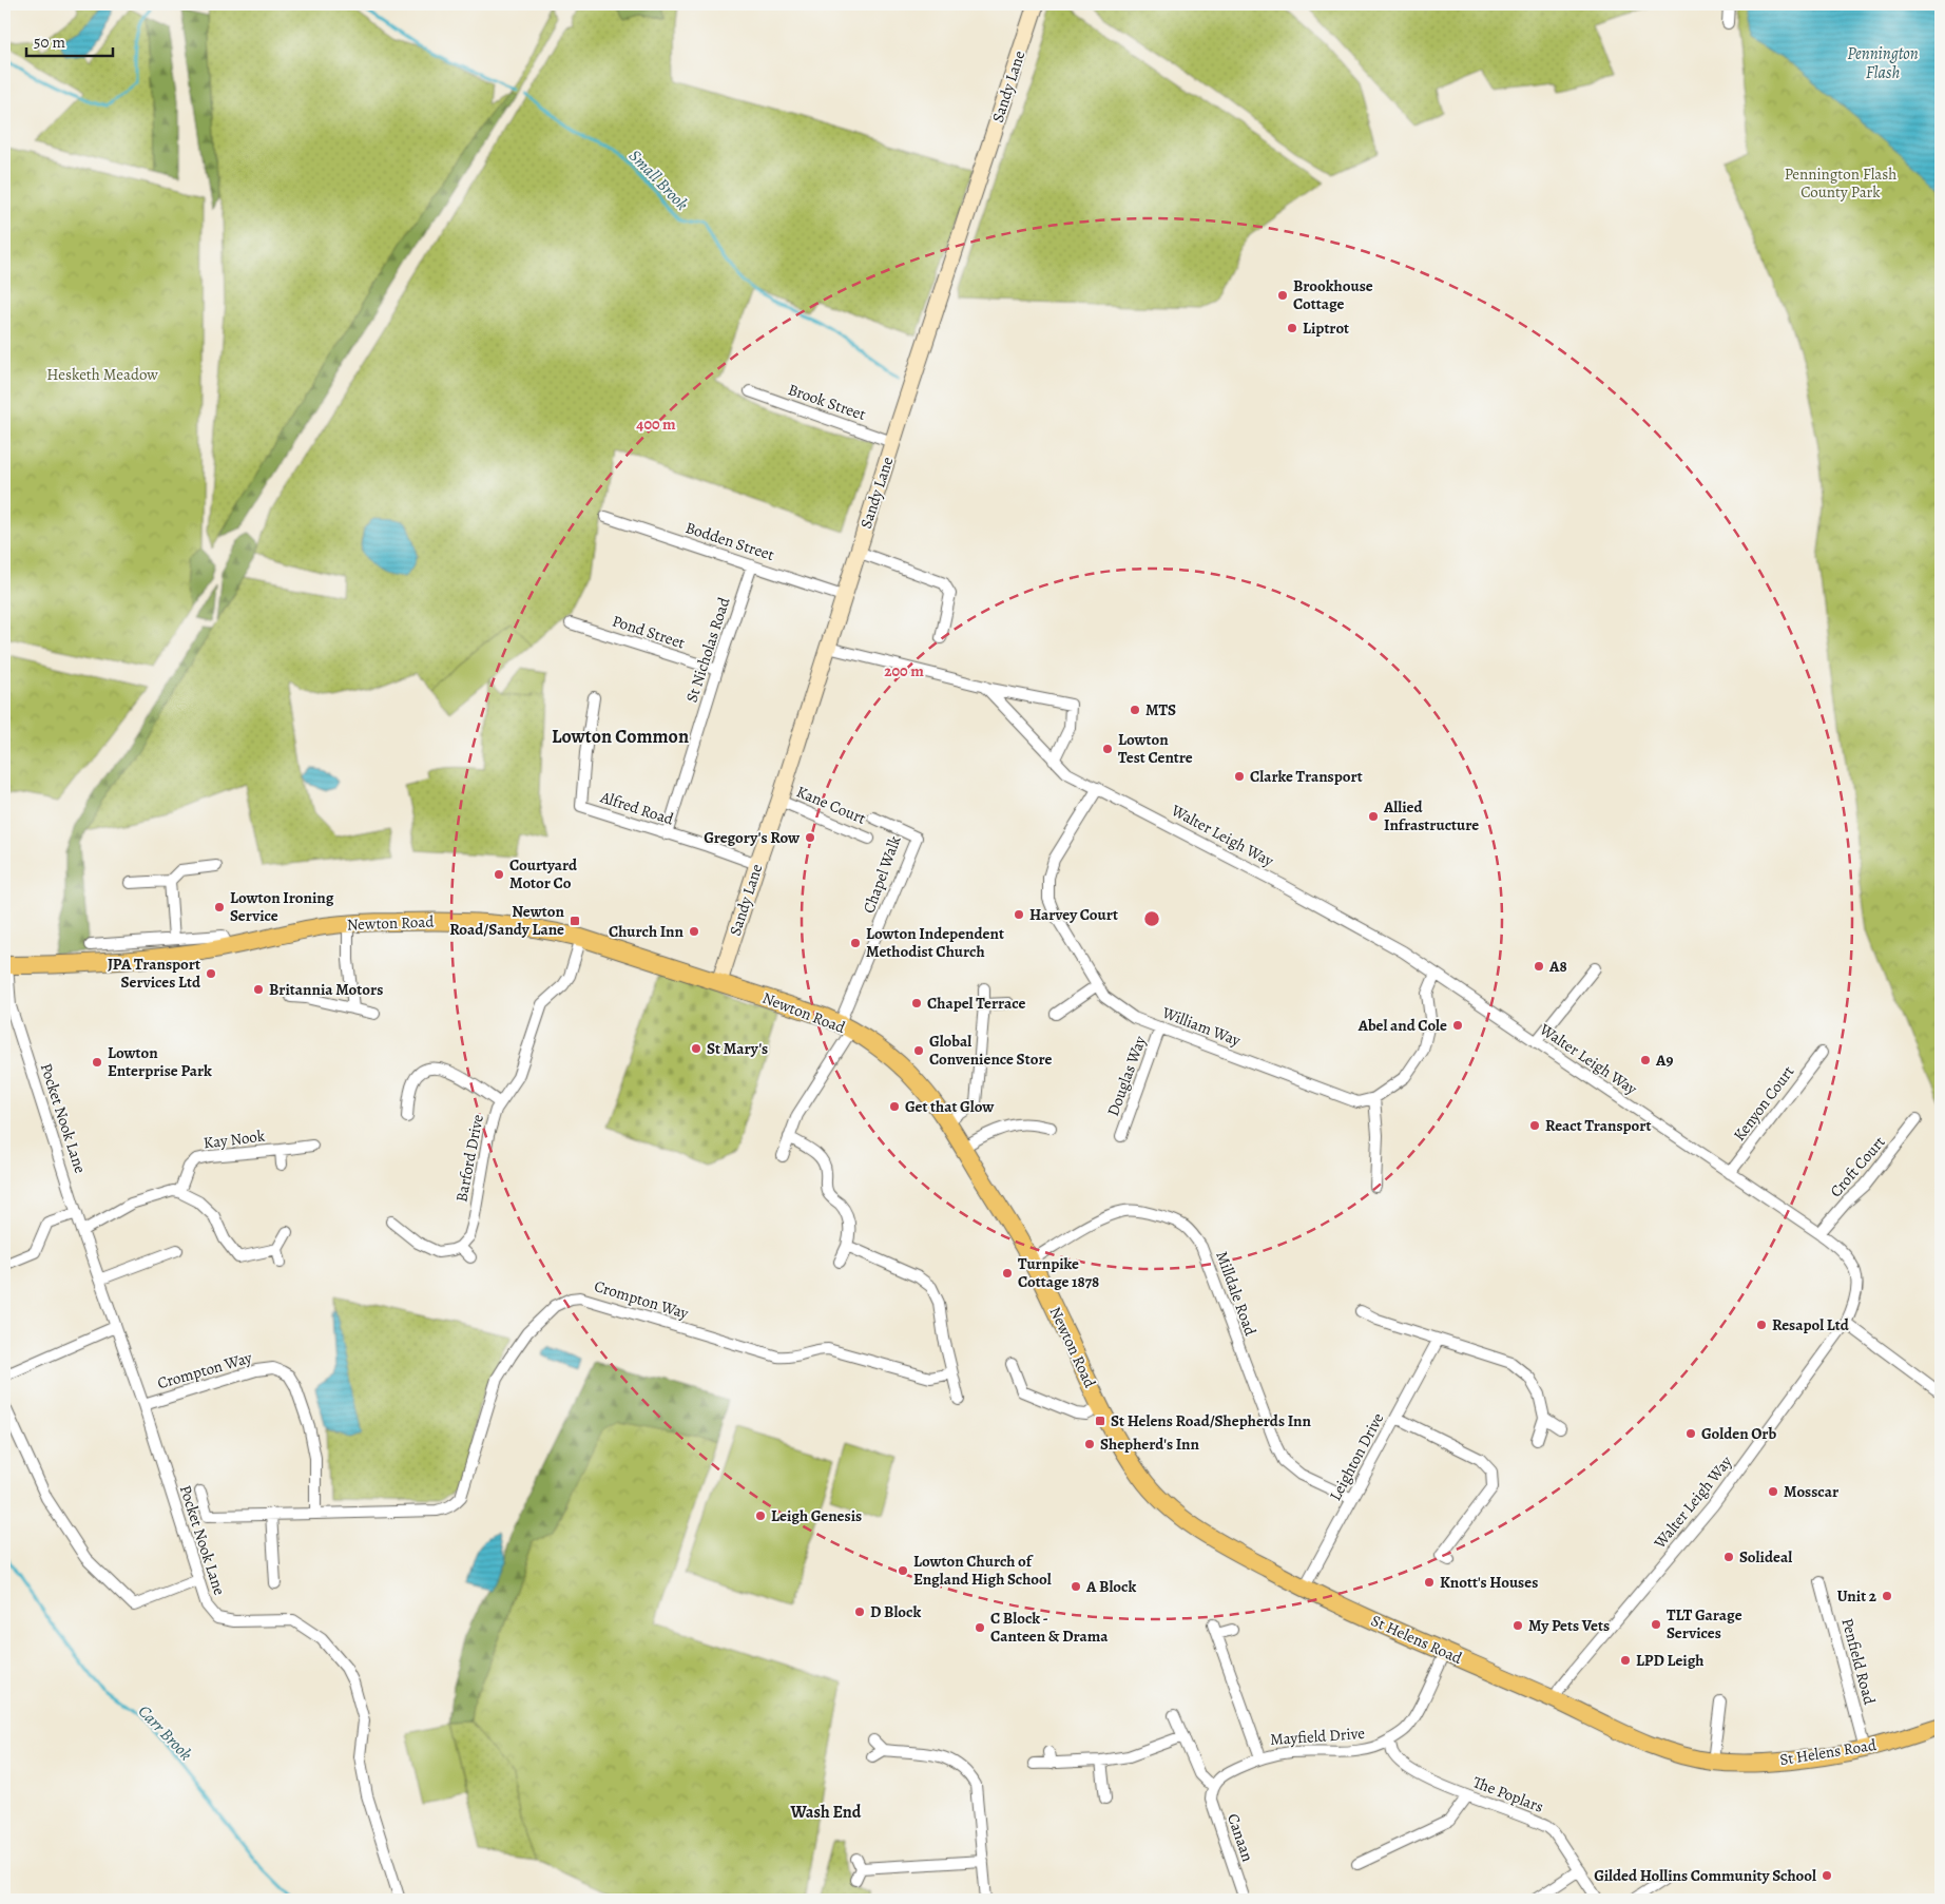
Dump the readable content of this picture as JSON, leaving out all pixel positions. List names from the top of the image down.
{
  "streets": {
    "main road": ["Newton Road", "St Helens Road"],
    "street": [
      "Sandy Lane",
      "Brook Street",
      "Bodden Street",
      "Pond Street",
      "St Nicholas Road",
      "Kane Court",
      "Alfred Road",
      "Walter Leigh Way",
      "Chapel Walk",
      "William Way",
      "Douglas Way",
      "Kenyon Court",
      "Pocket Nook Lane",
      "Kay Nook",
      "Barford Drive",
      "Croft Court",
      "Milldale Road",
      "Crompton Way",
      "Leighton Drive",
      "Penfield Road",
      "Mayfield Drive",
      "The Poplars",
      "Canaan"
    ]
  },
  "crossings": [
    ["Sandy Lane", "Brook Street"],
    ["Sandy Lane", "Bodden Street"],
    ["Sandy Lane", "Kane Court"],
    ["Sandy Lane", "Alfred Road"],
    ["Sandy Lane", "Newton Road"],
    ["Bodden Street", "St Nicholas Road"],
    ["Pond Street", "St Nicholas Road"],
    ["St Nicholas Road", "Alfred Road"],
    ["Walter Leigh Way", "William Way"],
    ["Walter Leigh Way", "Kenyon Court"],
    ["Walter Leigh Way", "Croft Court"],
    ["Walter Leigh Way", "St Helens Road"],
    ["Chapel Walk", "Newton Road"],
    ["Newton Road", "Pocket Nook Lane"],
    ["Newton Road", "Barford Drive"],
    ["Newton Road", "Milldale Road"],
    ["Newton Road", "St Helens Road"],
    ["William Way", "Douglas Way"],
    ["Pocket Nook Lane", "Crompton Way"],
    ["Milldale Road", "Leighton Drive"],
    ["Leighton Drive", "St Helens Road"],
    ["St Helens Road", "Penfield Road"],
    ["St Helens Road", "Mayfield Drive"],
    ["Mayfield Drive", "The Poplars"],
    ["Mayfield Drive", "Canaan"]
  ],
  "districts": ["Lowton Common", "Wash End"],
  "water": ["Pennington Flash", "Small Brook", "Carr Brook"],
  "parks": ["Pennington Flash County Park", "Hesketh Meadow"],
  "places": {
    "other": [
      "Brookhouse Cottage",
      "Liptrot",
      "MTS",
      "Lowton Test Centre",
      "Clarke Transport",
      "Allied Infrastructure",
      "Gregory's Row",
      "Courtyard Motor Co",
      "Lowton Ironing Service",
      "Harvey Court",
      "Church Inn",
      "Lowton Independent Methodist Church",
      "A8",
      "JPA Transport Services Ltd",
      "Britannia Motors",
      "Chapel Terrace",
      "Abel and Cole",
      "St Mary's",
      "Global Convenience Store",
      "A9",
      "Lowton Enterprise Park",
      "Get that Glow",
      "React Transport",
      "Turnpike Cottage 1878",
      "Resapol Ltd",
      "Golden Orb",
      "Shepherd's Inn",
      "Mosscar",
      "Leigh Genesis",
      "Solideal",
      "Lowton Church of England High School",
      "Knott's Houses",
      "A Block",
      "Unit 2",
      "D Block",
      "TLT Garage Services",
      "My Pets Vets",
      "C Block - Canteen & Drama",
      "LPD Leigh",
      "Gilded Hollins Community School"
    ],
    "transit": ["Newton Road/Sandy Lane", "St Helens Road/Shepherds Inn"]
  },
  "scale_bar": "50 m",
  "rings": ["400 m", "200 m"]
}
